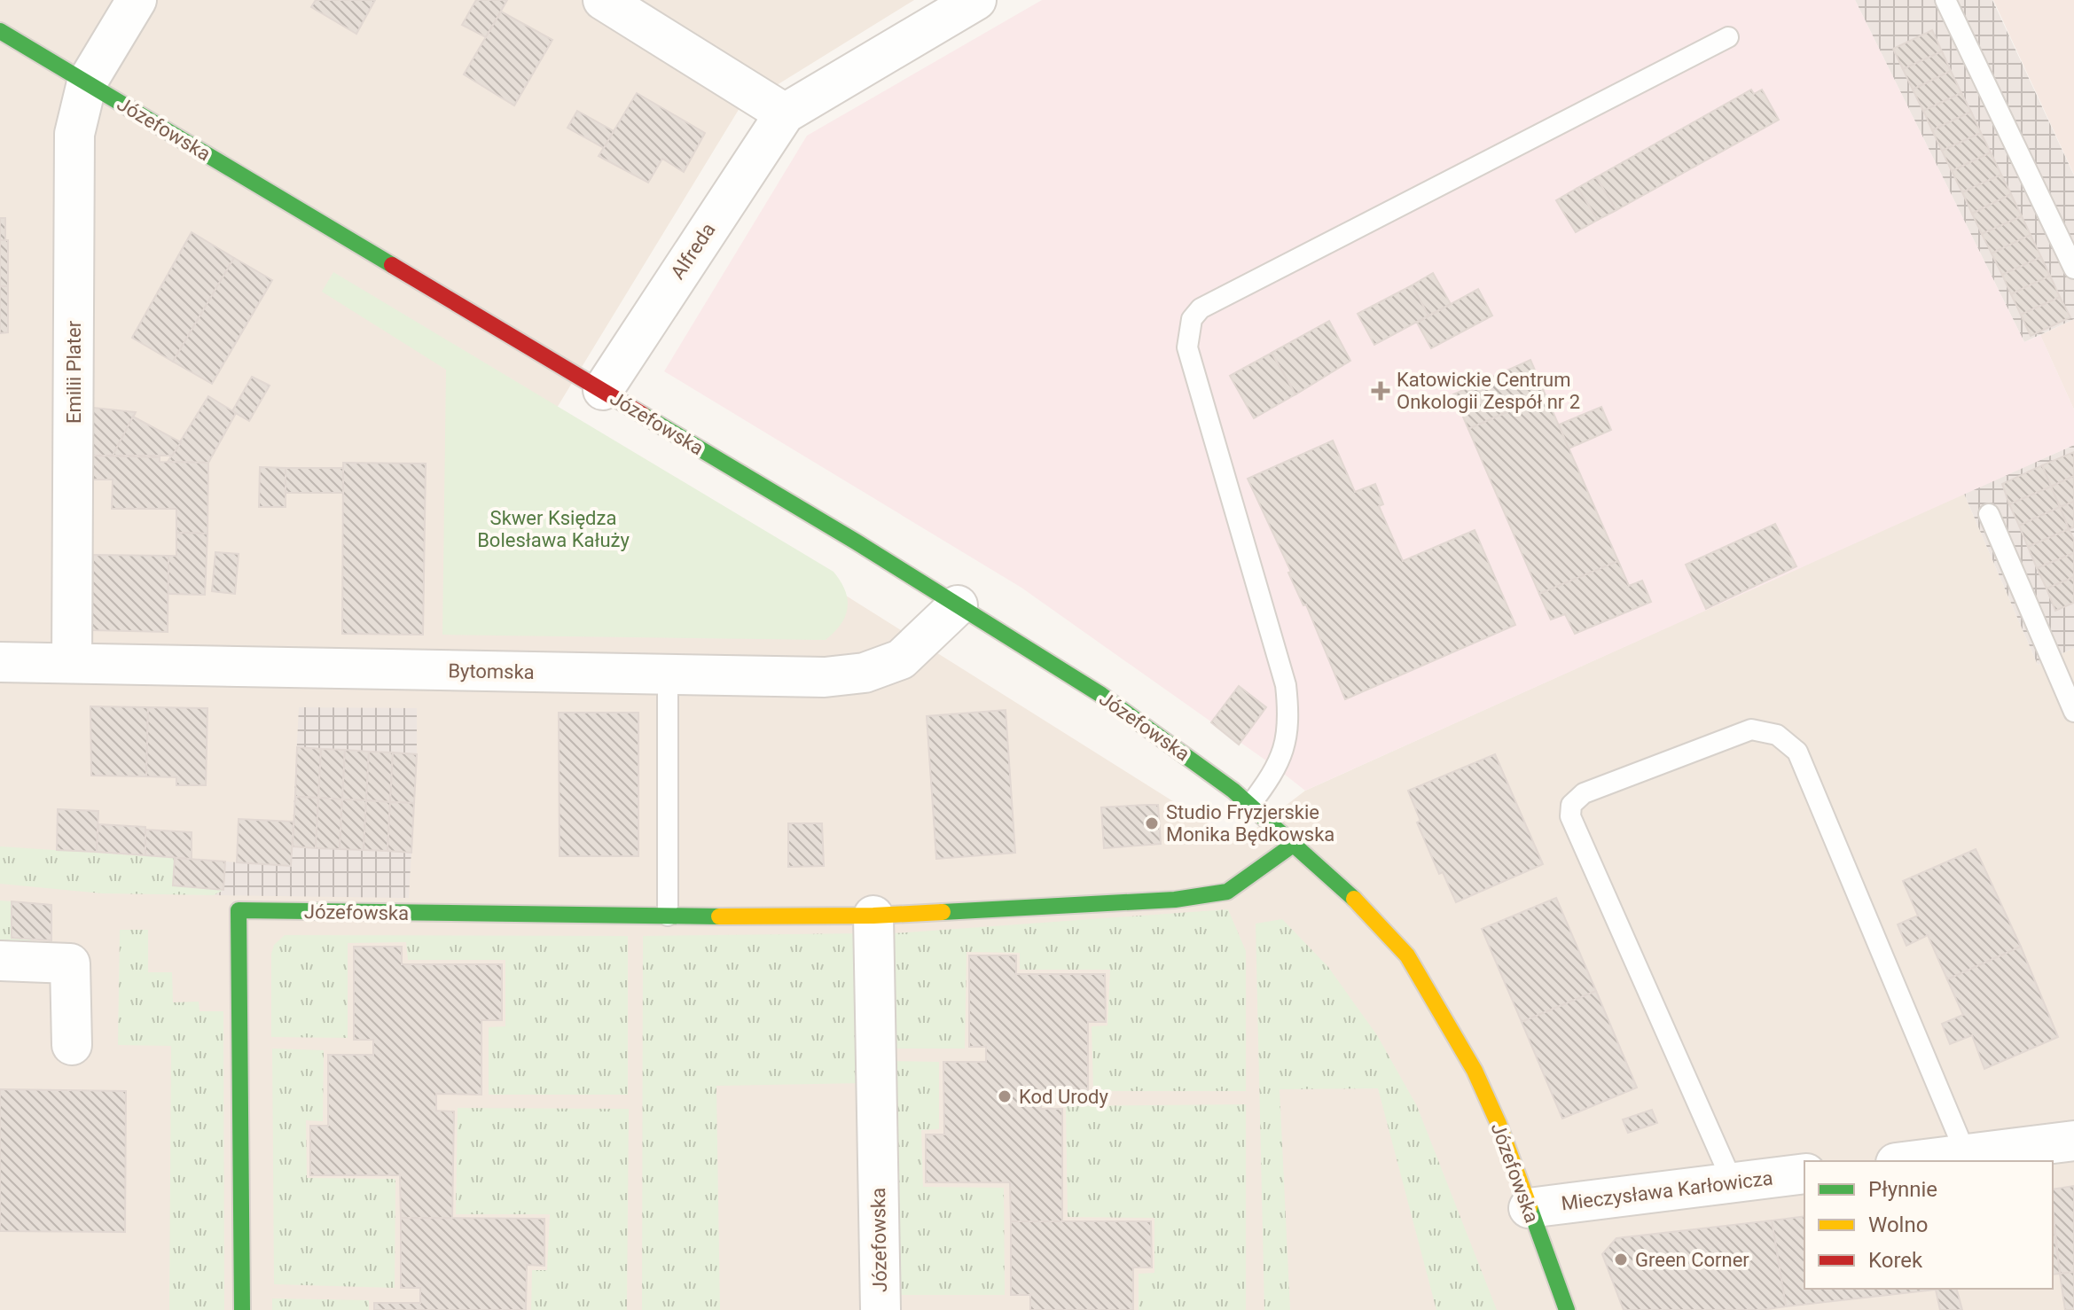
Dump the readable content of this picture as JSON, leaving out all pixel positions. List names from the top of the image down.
{
  "streets": {
    "street": [
      "Józefowska",
      "Alfreda",
      "Emilii Plater",
      "Bytomska",
      "Mieczysława Karłowicza"
    ]
  },
  "crossings": [
    ["Józefowska", "Alfreda"],
    ["Józefowska", "Emilii Plater"],
    ["Józefowska", "Bytomska"],
    ["Józefowska", "Mieczysława Karłowicza"],
    ["Emilii Plater", "Bytomska"]
  ],
  "parks": ["Skwer Księdza Bolesława Kałuży"],
  "places": {
    "health": ["Katowickie Centrum Onkologii Zespół nr 2"],
    "other": ["Studio Fryzjerskie Monika Będkowska", "Kod Urody", "Green Corner"]
  },
  "legend": ["Płynnie", "Wolno", "Korek"]
}
